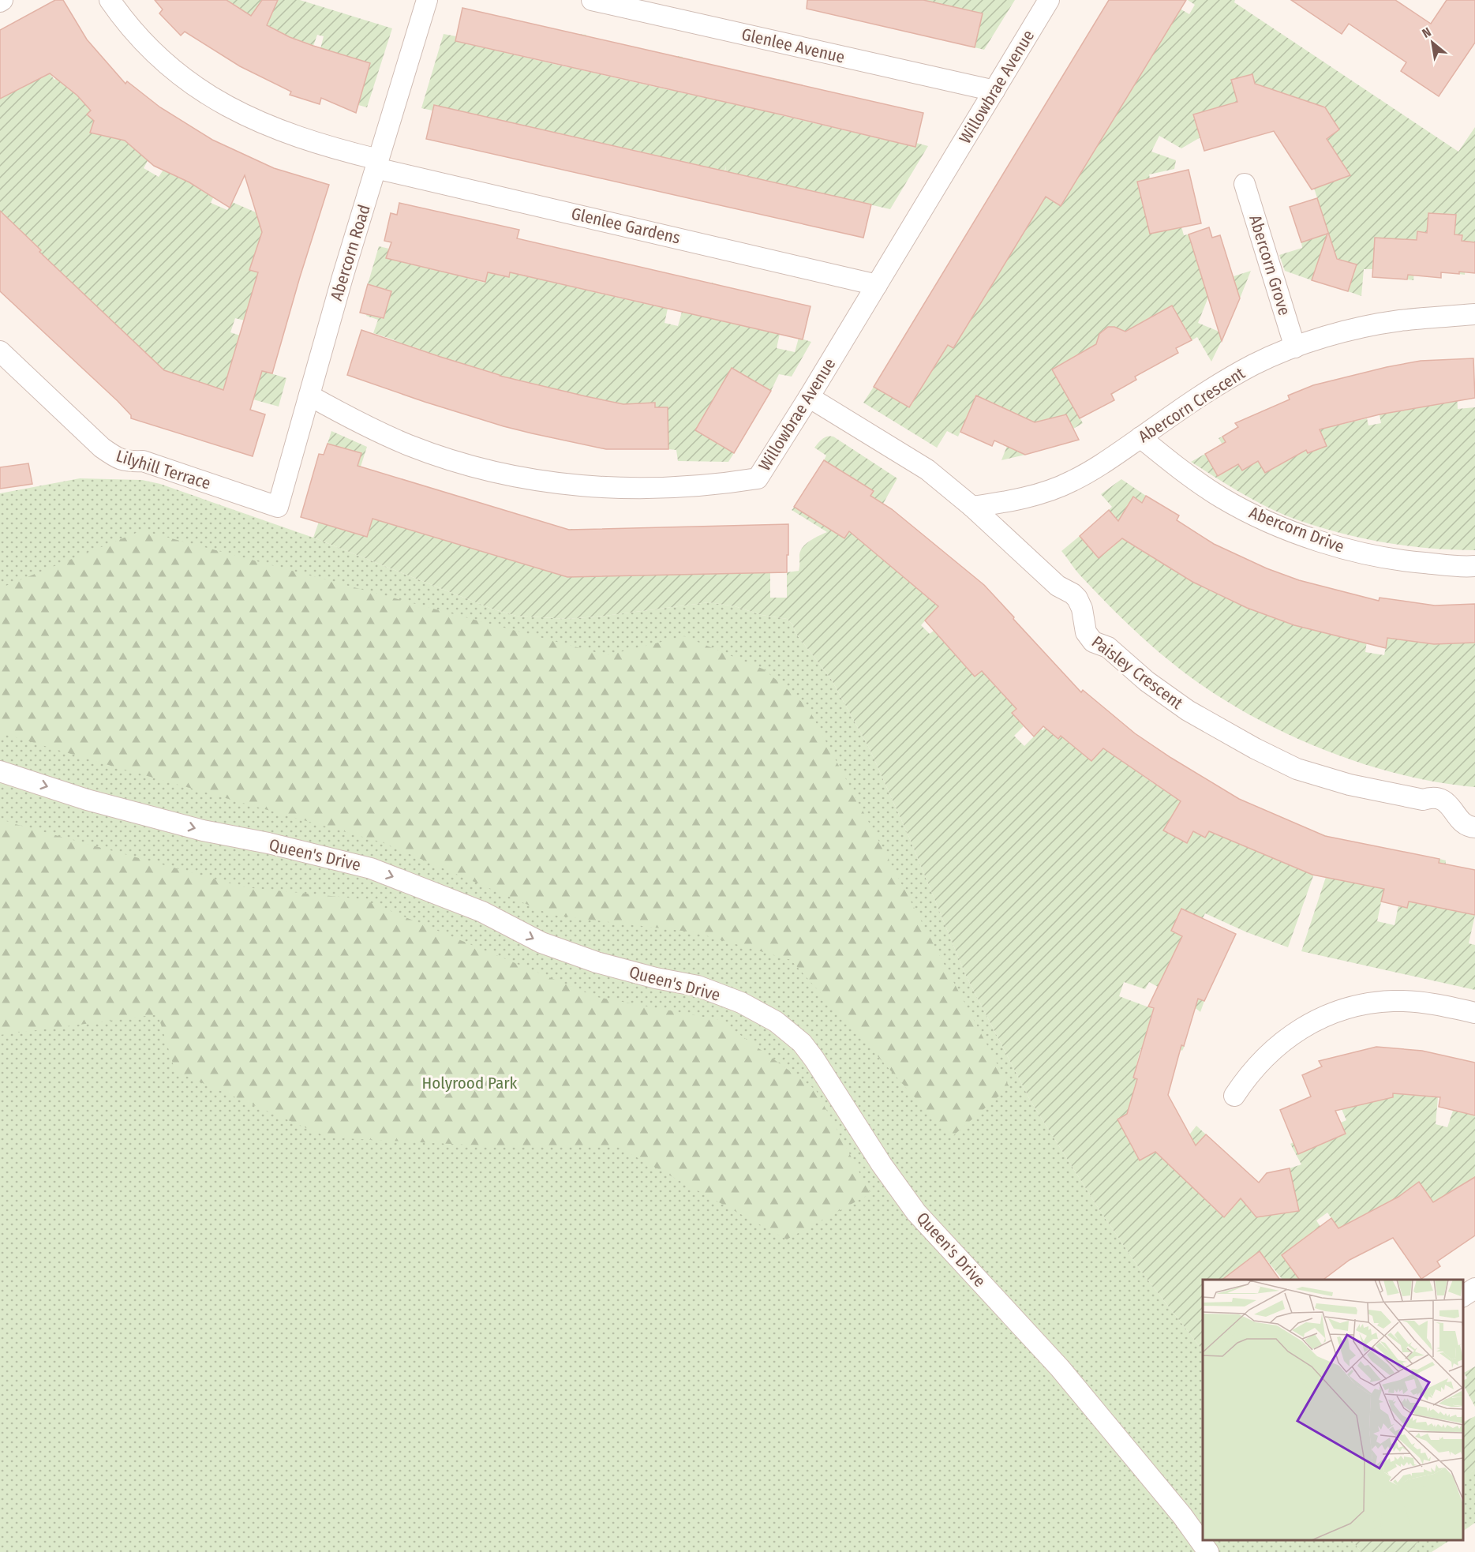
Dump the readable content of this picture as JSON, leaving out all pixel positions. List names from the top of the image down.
{
  "streets": {
    "street": [
      "Glenlee Avenue",
      "Willowbrae Avenue",
      "Glenlee Gardens",
      "Abercorn Road",
      "Abercorn Grove",
      "Abercorn Crescent",
      "Lilyhill Terrace",
      "Abercorn Drive",
      "Paisley Crescent",
      "Queen's Drive"
    ]
  },
  "crossings": [
    ["Glenlee Avenue", "Willowbrae Avenue"],
    ["Willowbrae Avenue", "Glenlee Gardens"],
    ["Willowbrae Avenue", "Abercorn Road"],
    ["Willowbrae Avenue", "Paisley Crescent"],
    ["Glenlee Gardens", "Abercorn Road"],
    ["Abercorn Road", "Lilyhill Terrace"],
    ["Abercorn Grove", "Abercorn Crescent"],
    ["Abercorn Crescent", "Abercorn Drive"],
    ["Abercorn Crescent", "Paisley Crescent"]
  ],
  "one_way": ["Queen's Drive"],
  "parks": ["Holyrood Park"],
  "north": "top left"
}
